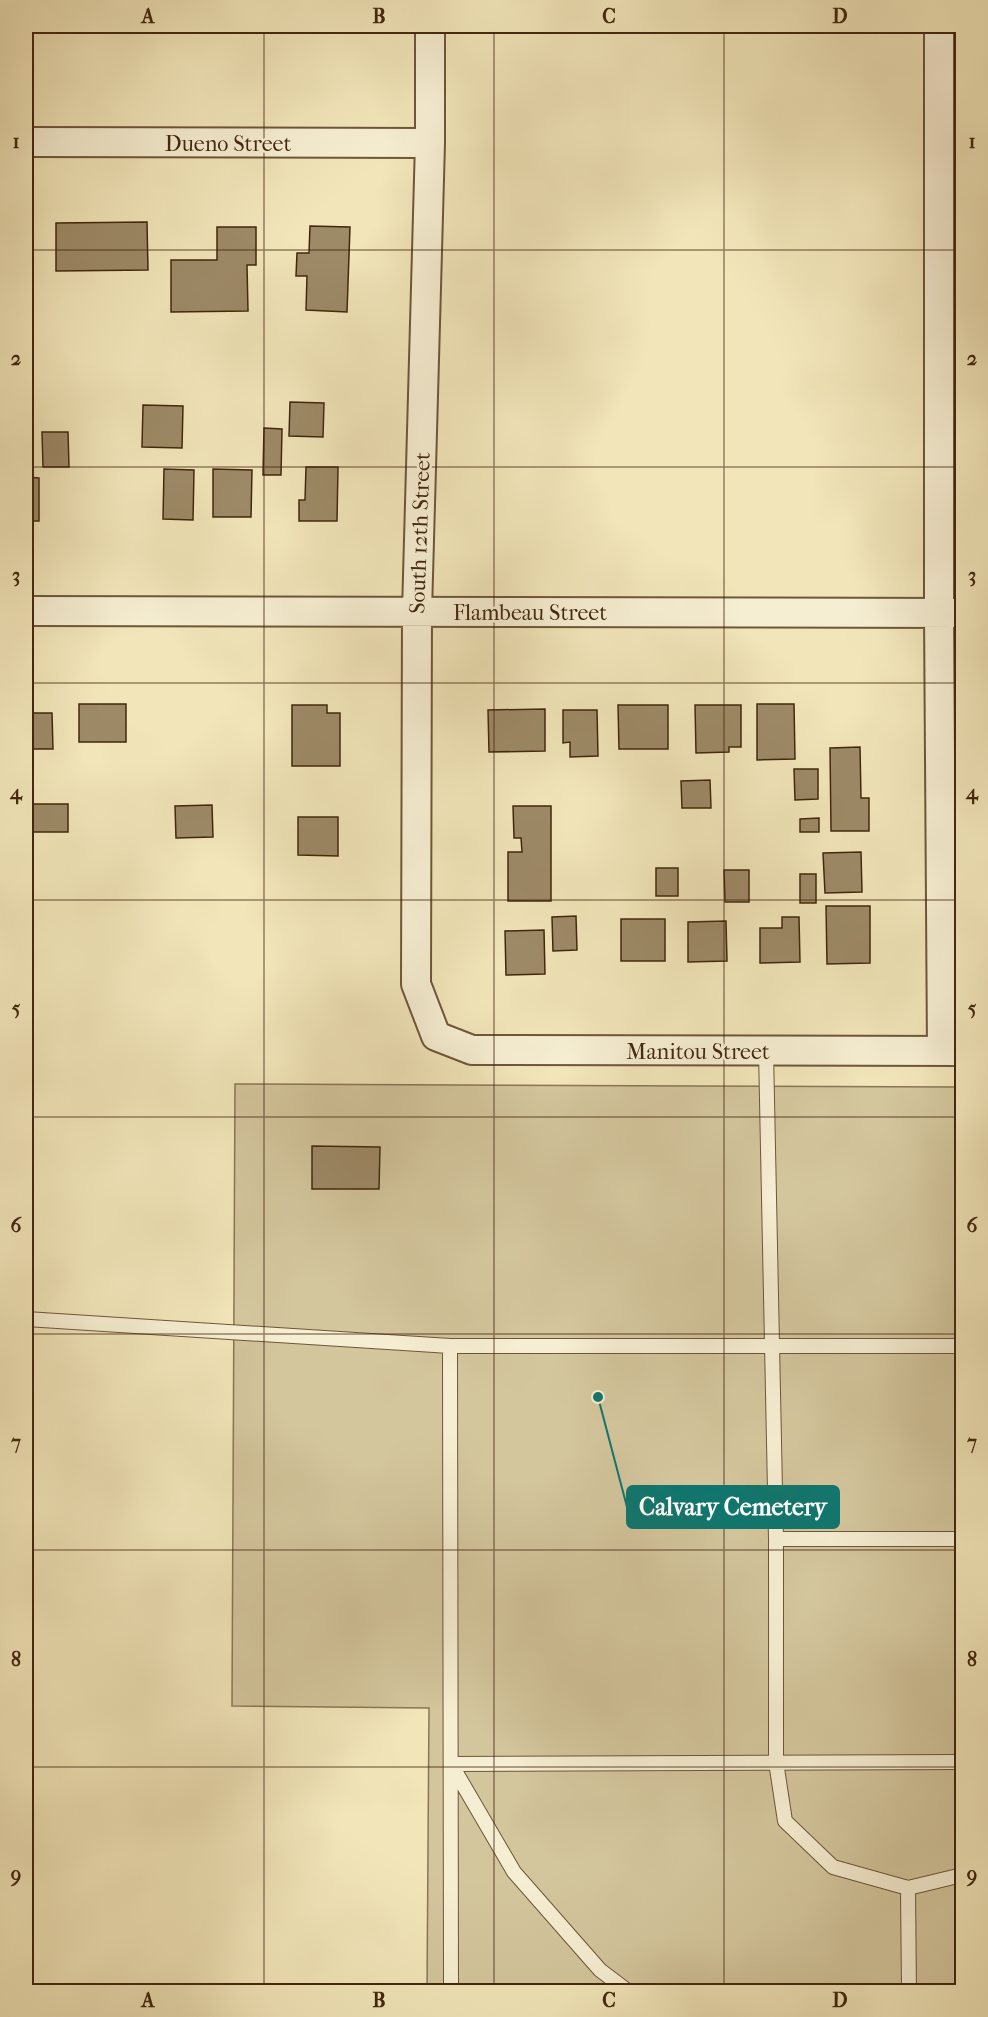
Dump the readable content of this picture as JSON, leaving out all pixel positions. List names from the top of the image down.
{
  "streets": {
    "street": [
      "Dueno Street",
      "South 12th Street",
      "Flambeau Street",
      "Manitou Street"
    ]
  },
  "crossings": [
    ["Dueno Street", "South 12th Street"],
    ["South 12th Street", "Flambeau Street"],
    ["South 12th Street", "Manitou Street"]
  ],
  "places": ["Calvary Cemetery"],
  "grid": {
    "columns": [
      "A",
      "B",
      "C",
      "D"
    ],
    "rows": [
      "1",
      "2",
      "3",
      "4",
      "5",
      "6",
      "7",
      "8",
      "9"
    ]
  }
}
